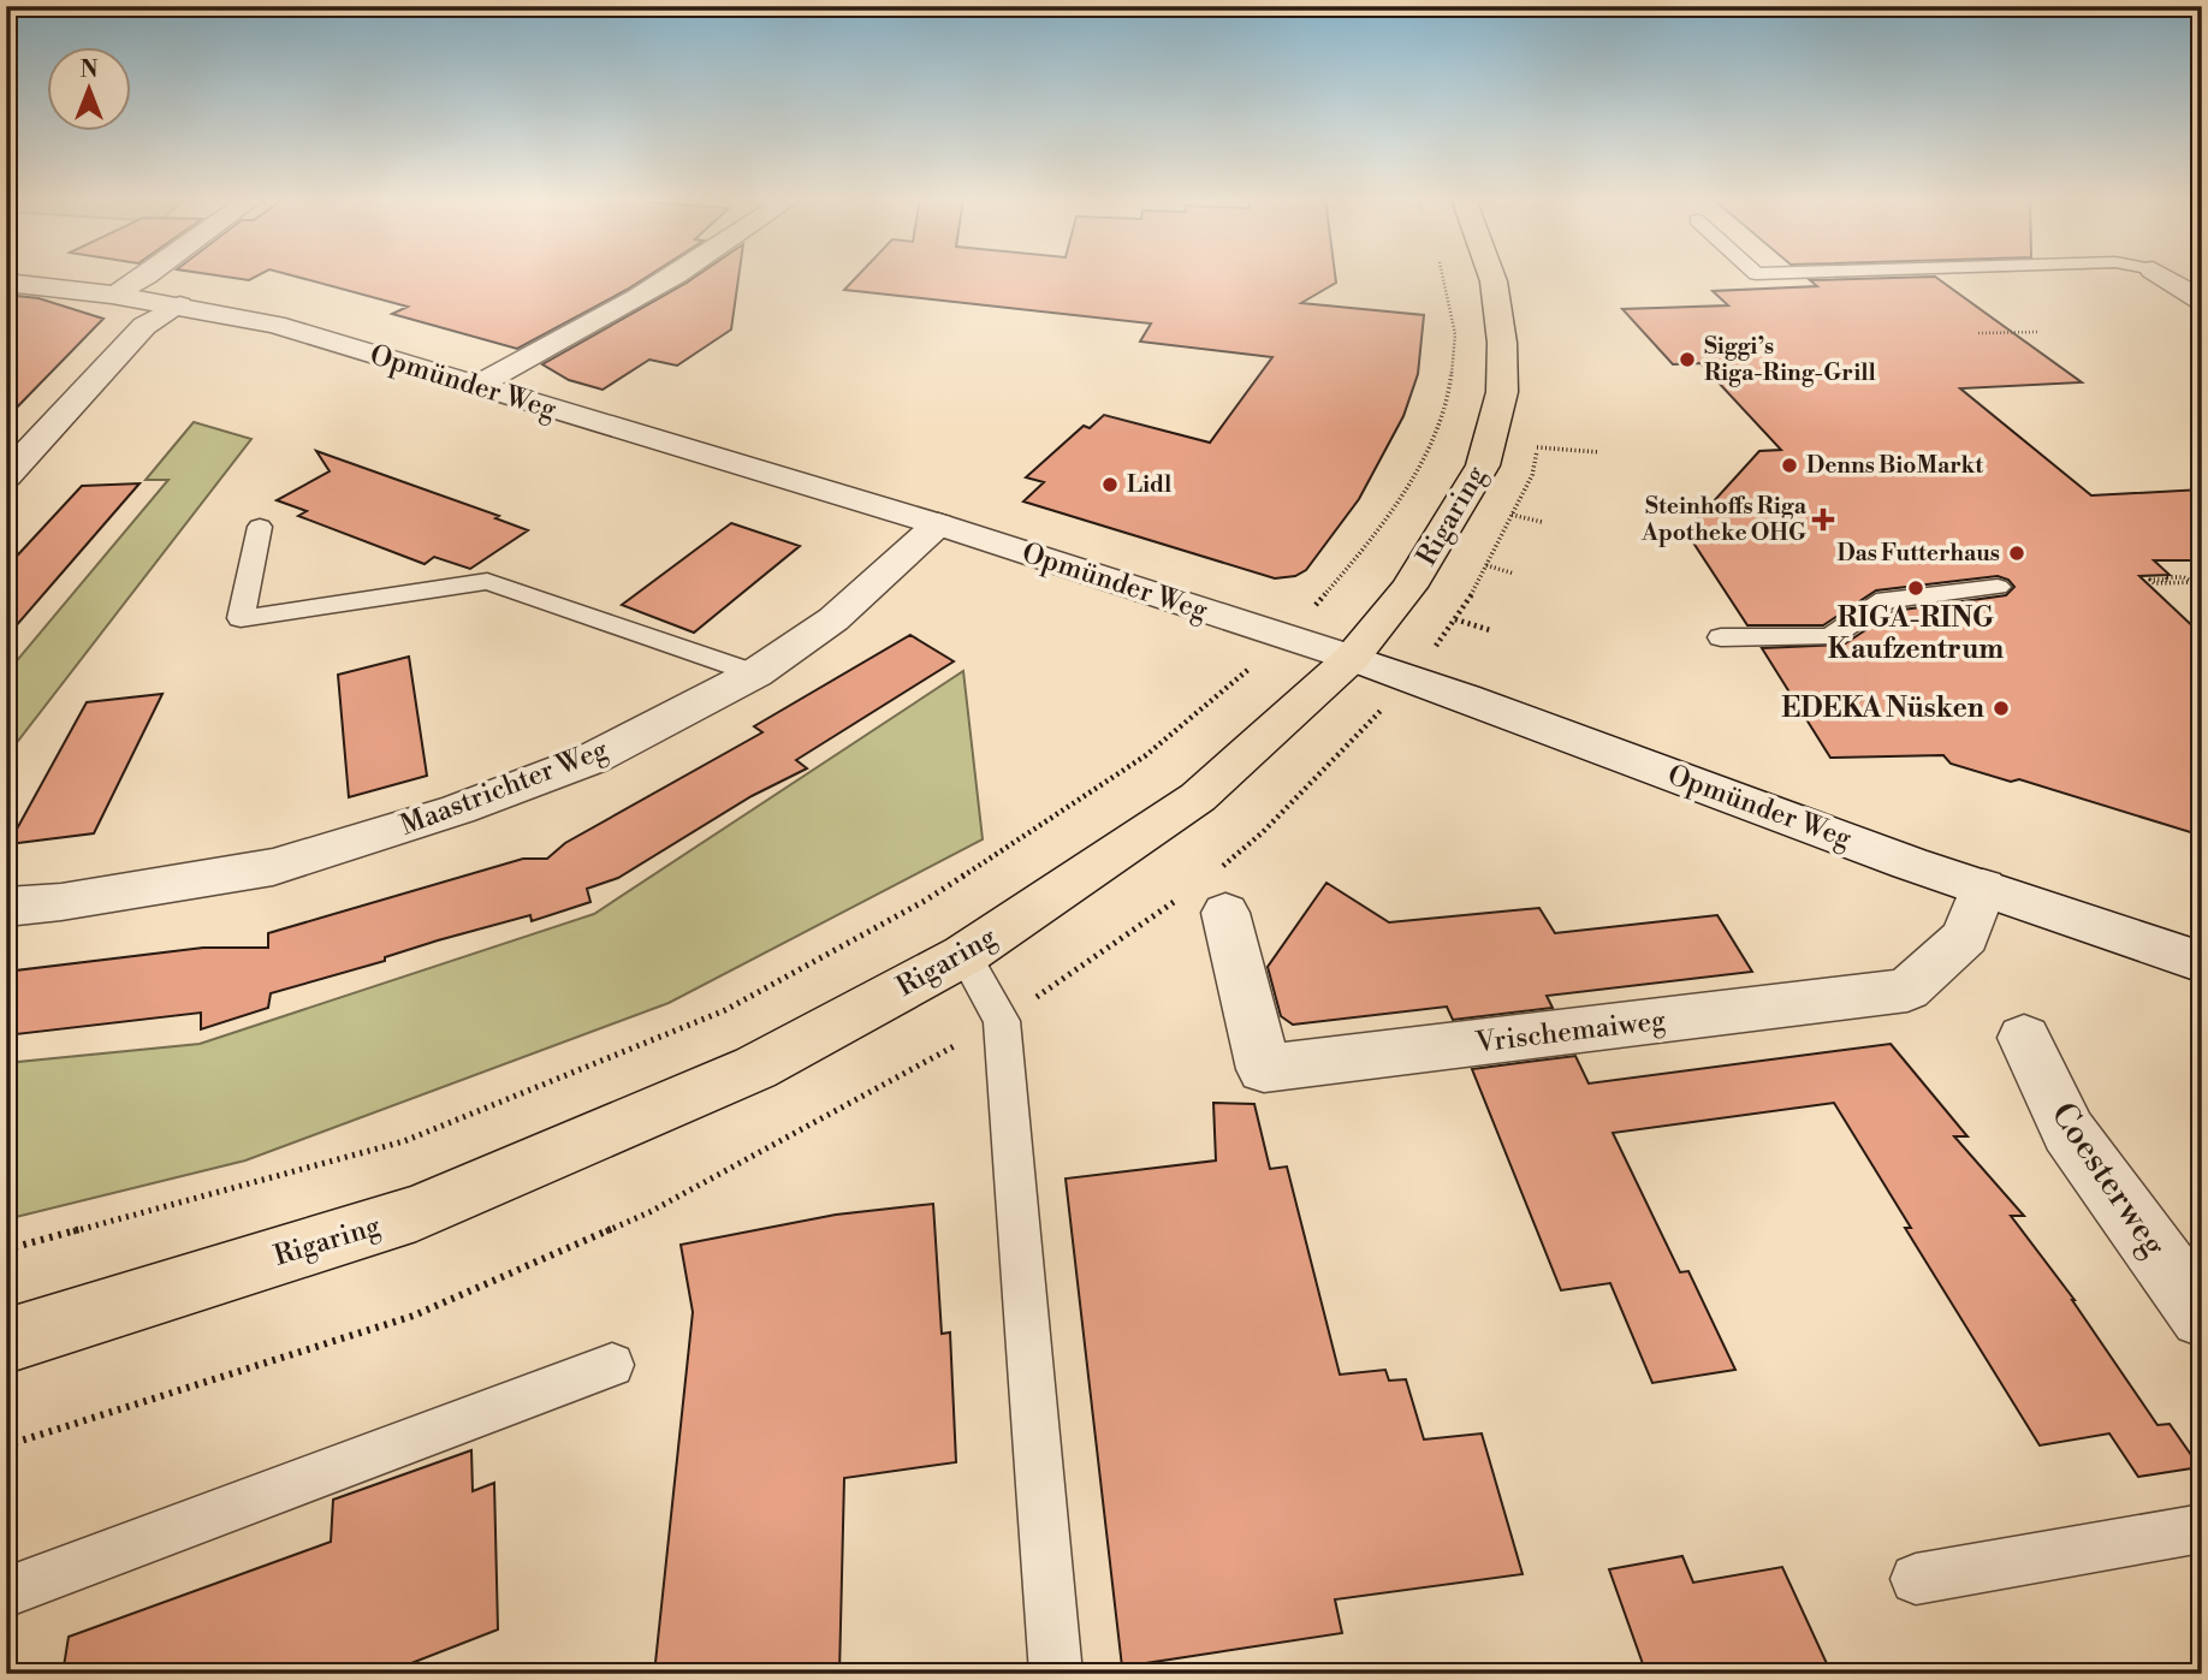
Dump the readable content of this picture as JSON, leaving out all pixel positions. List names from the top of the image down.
{
  "streets": {
    "main road": ["Rigaring"],
    "street": [
      "Opmünder Weg",
      "Maastrichter Weg",
      "Vrischemaiweg",
      "Coesterweg"
    ]
  },
  "crossings": [
    ["Opmünder Weg", "Rigaring"],
    ["Opmünder Weg", "Maastrichter Weg"],
    ["Opmünder Weg", "Vrischemaiweg"]
  ],
  "places": {
    "other": [
      "Siggi’s Riga-Ring-Grill",
      "Denns BioMarkt",
      "Lidl",
      "Das Futterhaus",
      "RIGA-RING Kaufzentrum",
      "EDEKA Nüsken"
    ],
    "health": ["Steinhoffs Riga Apotheke OHG"]
  },
  "north": "top"
}
